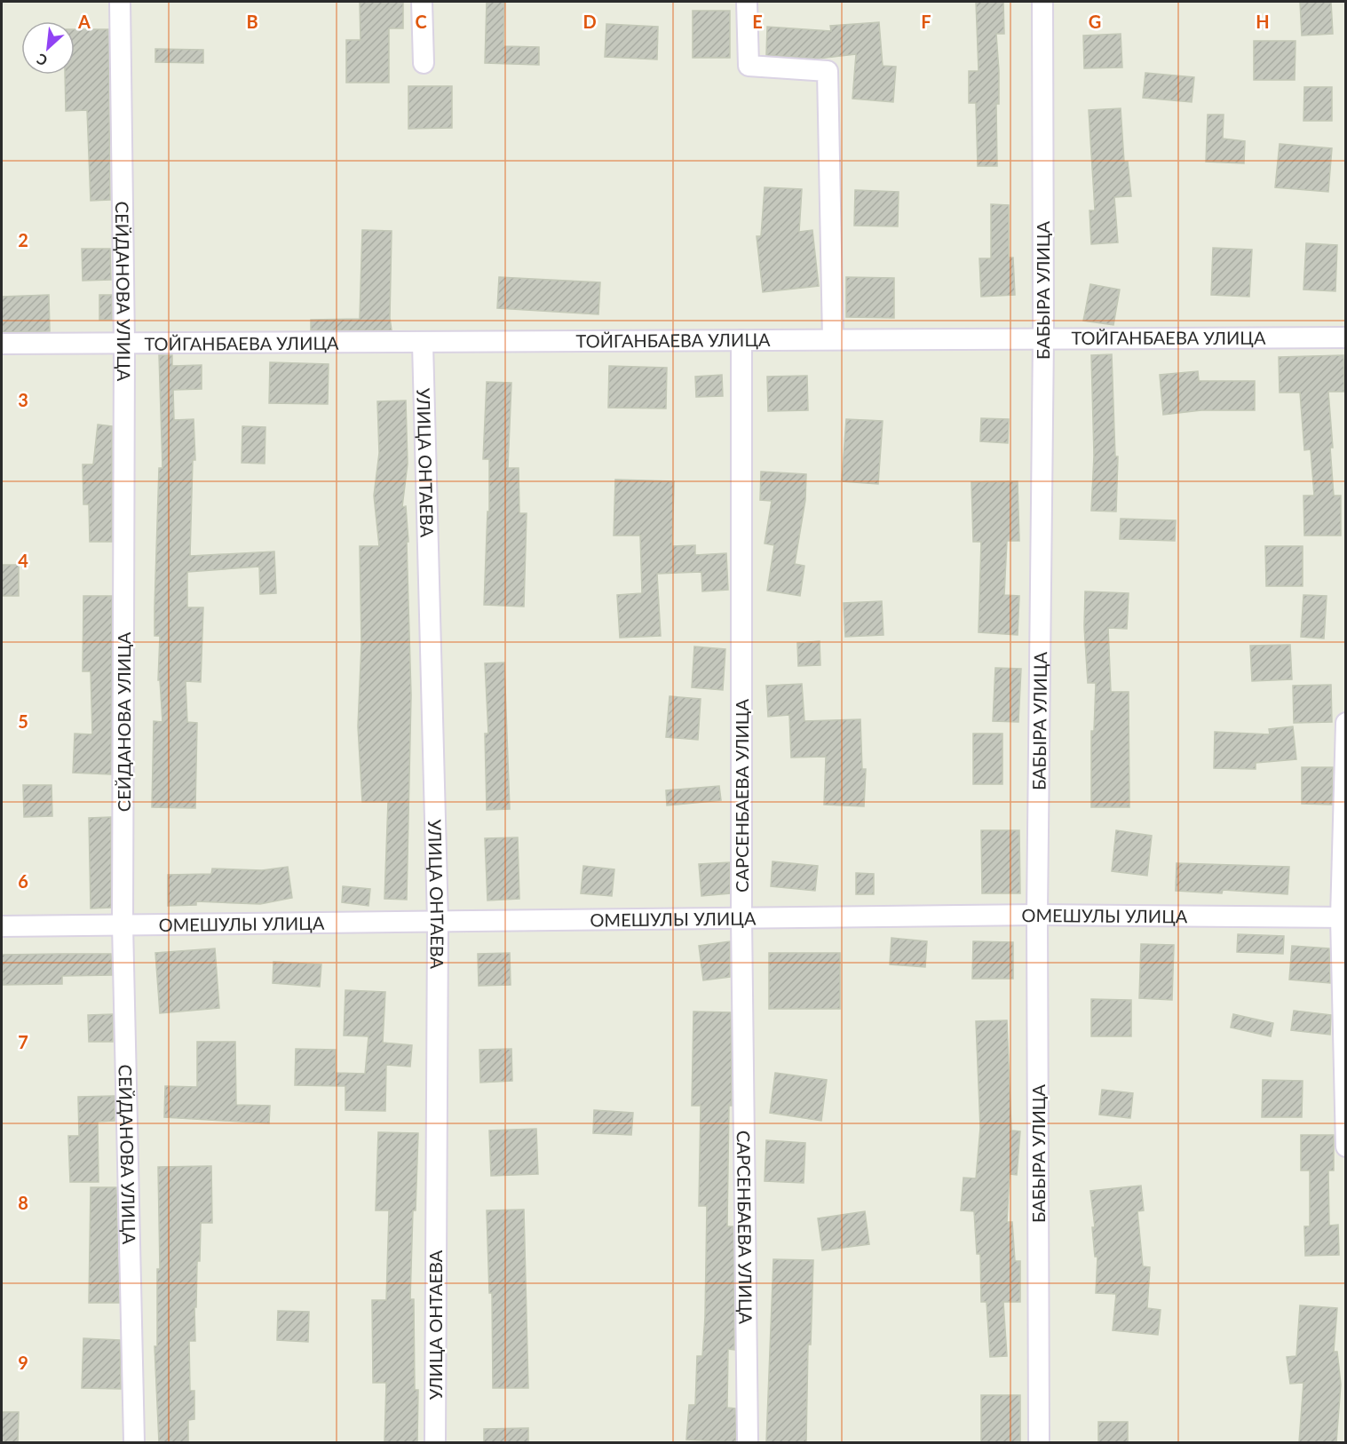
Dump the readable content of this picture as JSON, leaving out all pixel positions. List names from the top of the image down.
{
  "streets": {
    "street": [
      "СЕЙДАНОВА УЛИЦА",
      "БАБЫРА УЛИЦА",
      "ТОЙГАНБАЕВА УЛИЦА",
      "УЛИЦА ОНТАЕВА",
      "САРСЕНБАЕВА УЛИЦА",
      "ОМЕШУЛЫ УЛИЦА"
    ]
  },
  "crossings": [
    ["СЕЙДАНОВА УЛИЦА", "ТОЙГАНБАЕВА УЛИЦА"],
    ["СЕЙДАНОВА УЛИЦА", "ОМЕШУЛЫ УЛИЦА"],
    ["БАБЫРА УЛИЦА", "ТОЙГАНБАЕВА УЛИЦА"],
    ["БАБЫРА УЛИЦА", "ОМЕШУЛЫ УЛИЦА"],
    ["ТОЙГАНБАЕВА УЛИЦА", "УЛИЦА ОНТАЕВА"],
    ["ТОЙГАНБАЕВА УЛИЦА", "САРСЕНБАЕВА УЛИЦА"],
    ["УЛИЦА ОНТАЕВА", "ОМЕШУЛЫ УЛИЦА"],
    ["САРСЕНБАЕВА УЛИЦА", "ОМЕШУЛЫ УЛИЦА"]
  ],
  "north": "bottom left",
  "grid": {
    "columns": [
      "A",
      "B",
      "C",
      "D",
      "E",
      "F",
      "G",
      "H"
    ],
    "rows": [
      "2",
      "3",
      "4",
      "5",
      "6",
      "7",
      "8",
      "9"
    ]
  }
}
